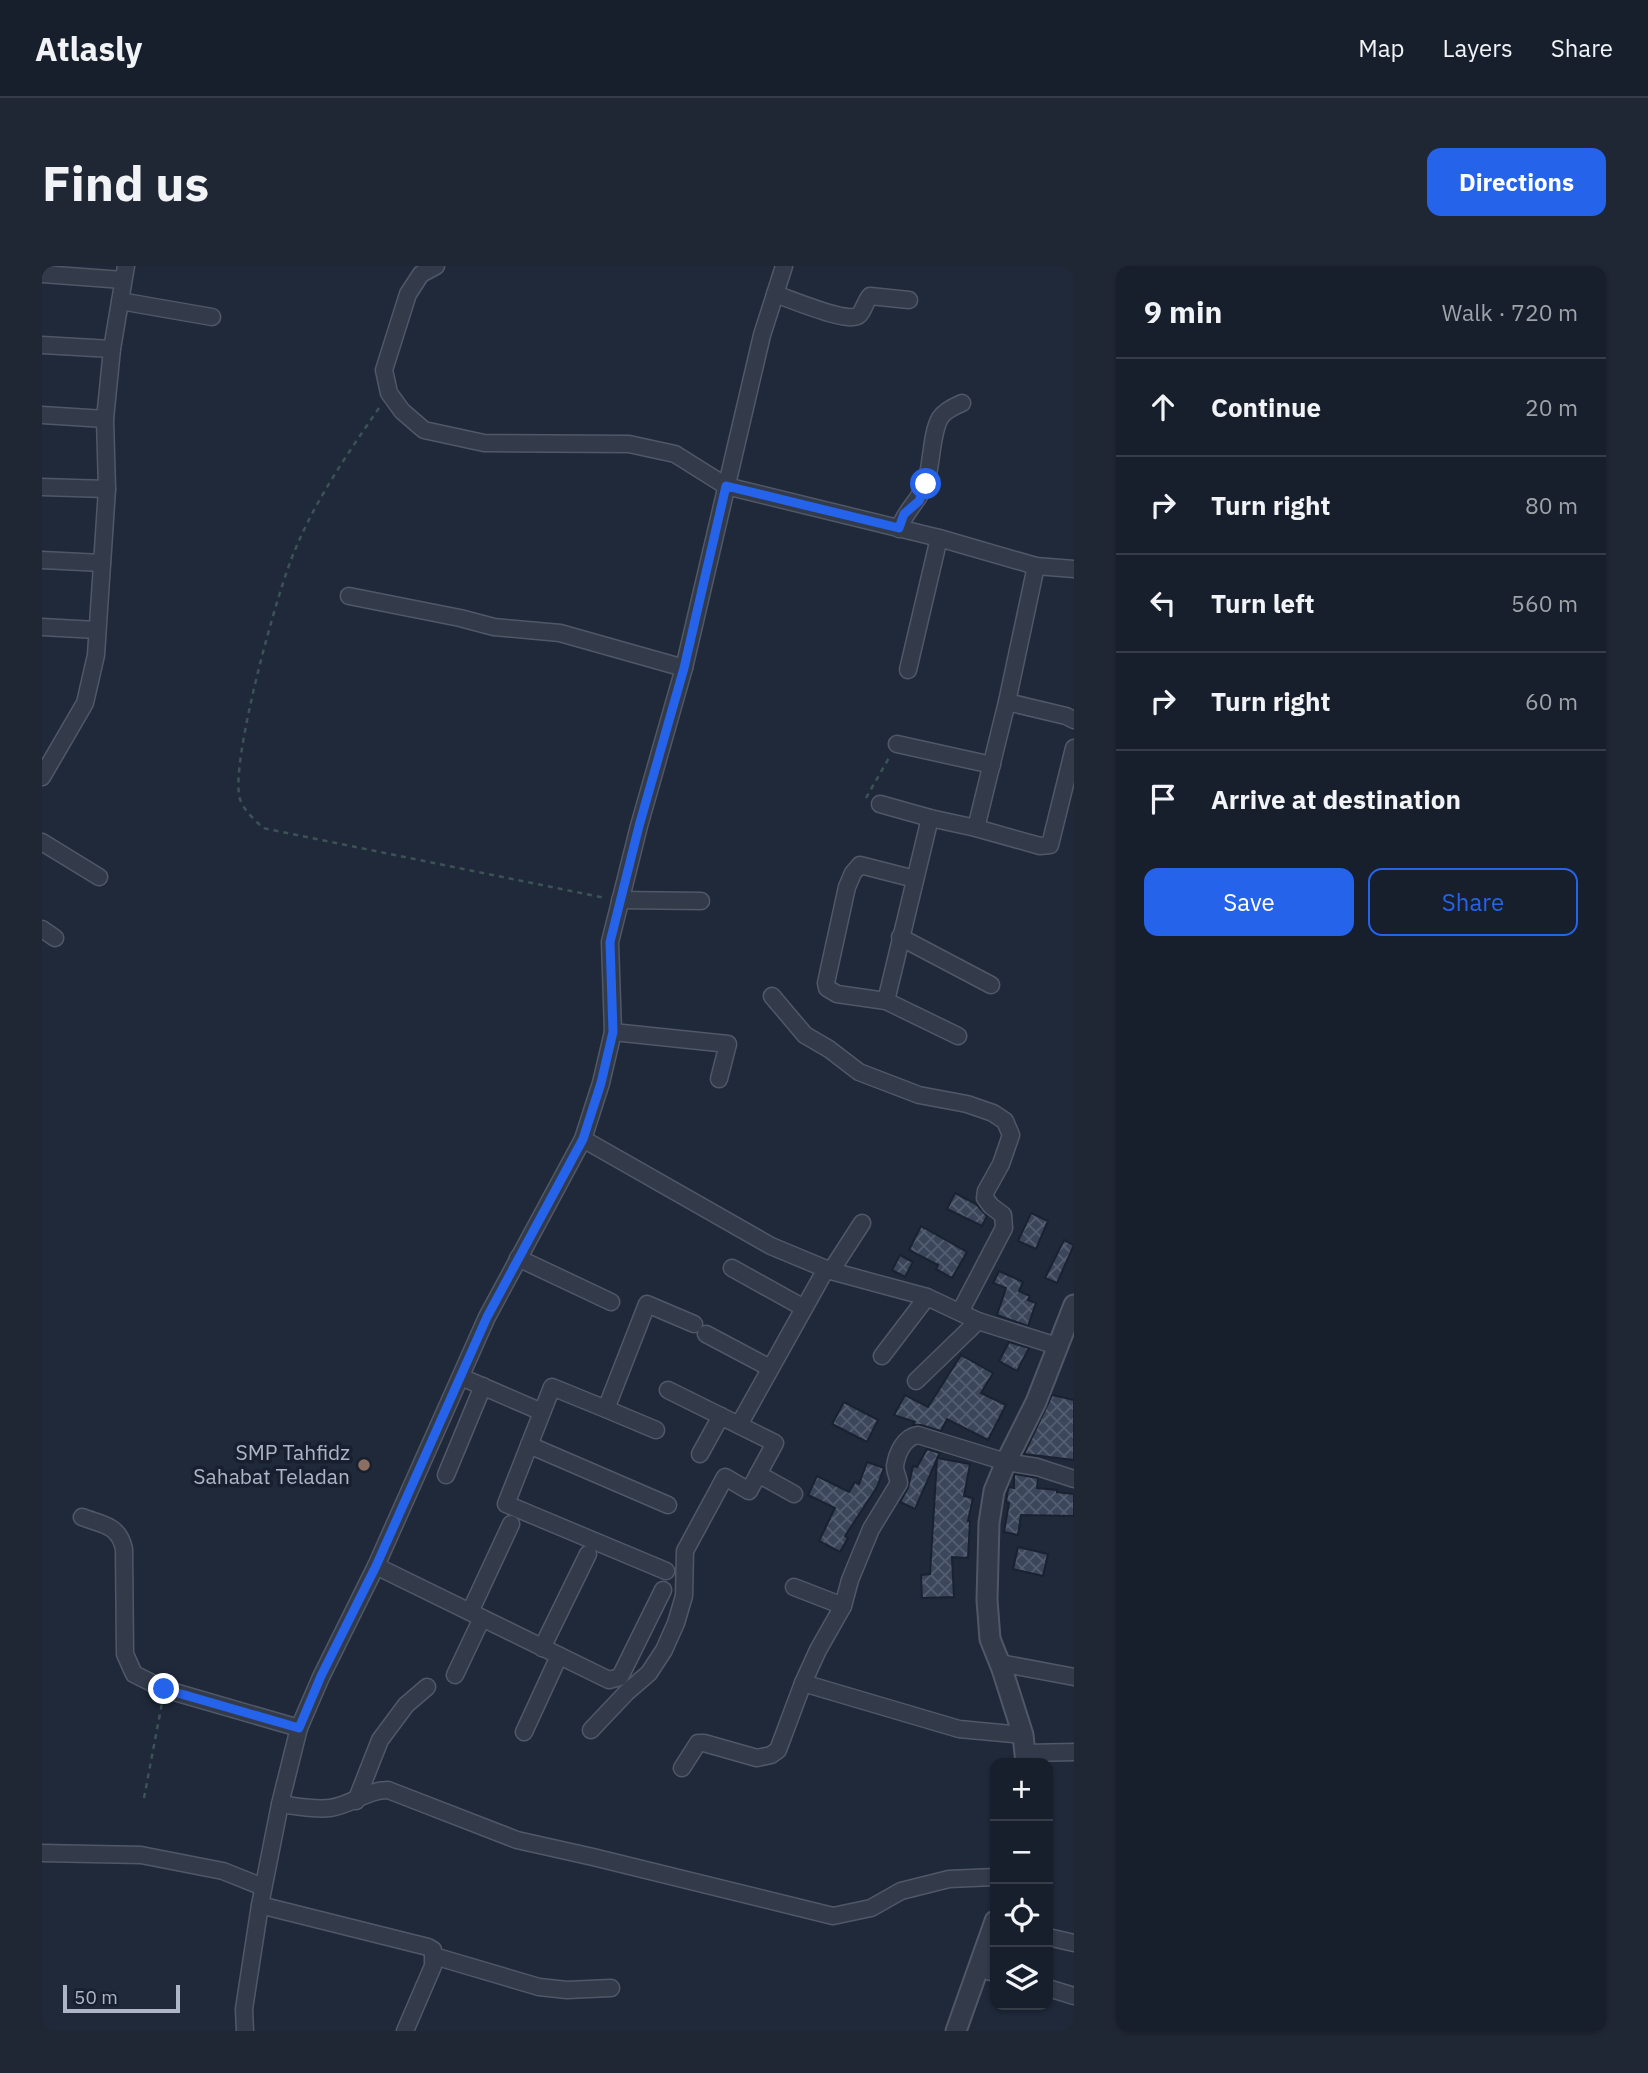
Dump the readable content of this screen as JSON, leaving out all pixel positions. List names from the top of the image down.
{
  "places": ["SMP Tahfidz Sahabat Teladan"],
  "scale_bar": "50 m",
  "page": {
    "header": "Atlasly",
    "nav": ["Map", "Layers", "Share"],
    "buttons": [
      "Directions",
      ["Save", "Share"]
    ],
    "title": "Find us",
    "heading": ["9 min", "Walk · 720 m"],
    "list": [
      ["Continue", "20 m"],
      ["Turn right", "80 m"],
      ["Turn left", "560 m"],
      ["Turn right", "60 m"],
      "Arrive at destination"
    ],
    "map_buttons": ["+", "−"],
    "scale": "50 m"
  }
}
